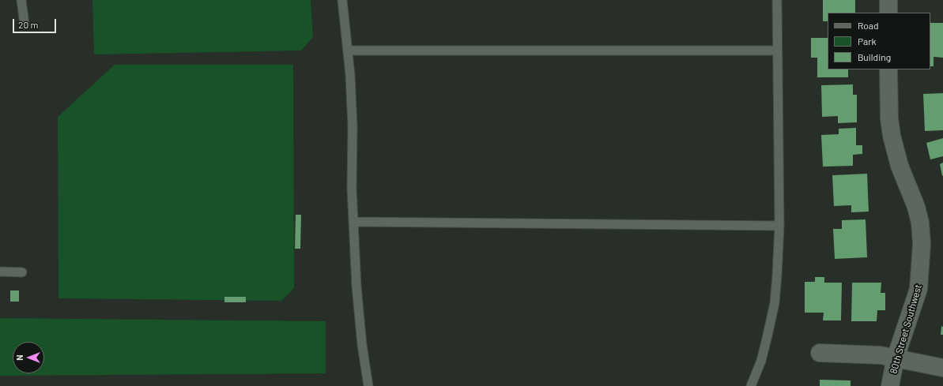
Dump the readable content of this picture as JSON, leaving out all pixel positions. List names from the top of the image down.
{
  "streets": {
    "street": ["80th Street Southwest"]
  },
  "legend": ["Road", "Park", "Building"],
  "scale_bar": "20 m",
  "north": "left"
}
